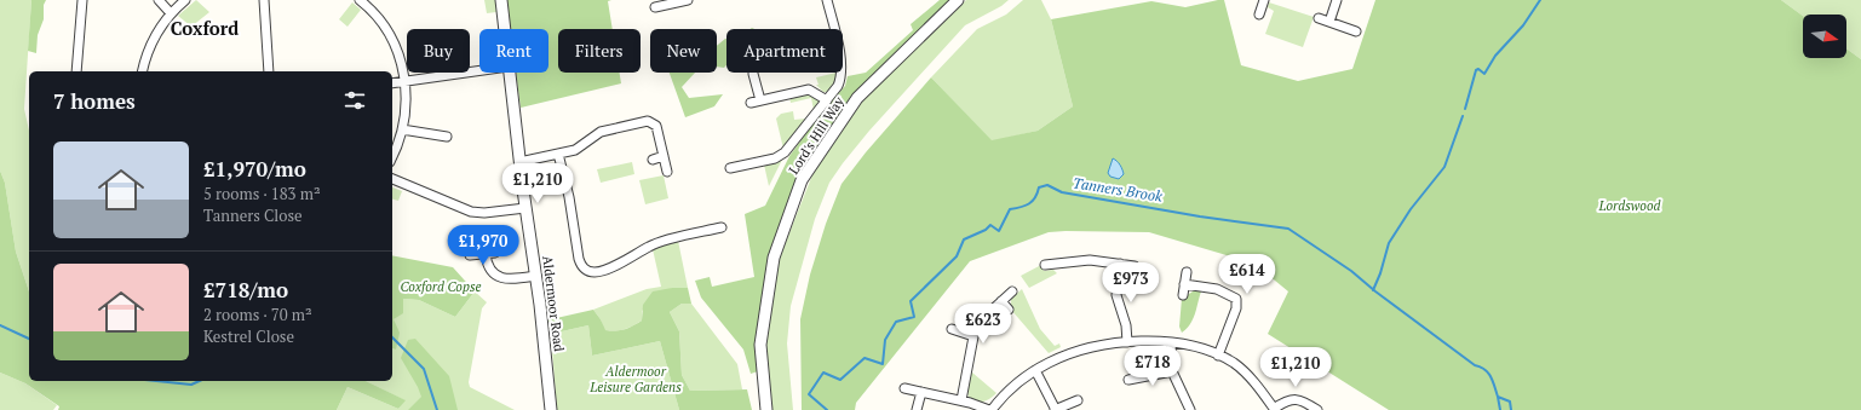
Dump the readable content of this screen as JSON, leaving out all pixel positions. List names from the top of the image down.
{
  "streets": {
    "street": ["Lord's Hill Way", "Aldermoor Road"]
  },
  "districts": ["Coxford"],
  "water": ["Tanners Brook"],
  "parks": ["Lordswood", "Coxford Copse", "Aldermoor Leisure Gardens"],
  "north": "right",
  "page": {
    "chip": [
      "Buy",
      "Rent",
      "Filters",
      "New",
      "Apartment"
    ],
    "heading": "7 homes",
    "list": [
      {
        "name": "£1,970/mo",
        "note": "5 rooms · 183 m² · Tanners Close"
      },
      {
        "name": "£718/mo",
        "note": "2 rooms · 70 m² · Kestrel Close"
      }
    ],
    "price": [
      "£1,210",
      "£1,970",
      "£614",
      "£973",
      "£623",
      "£718",
      "£1,210"
    ]
  }
}
